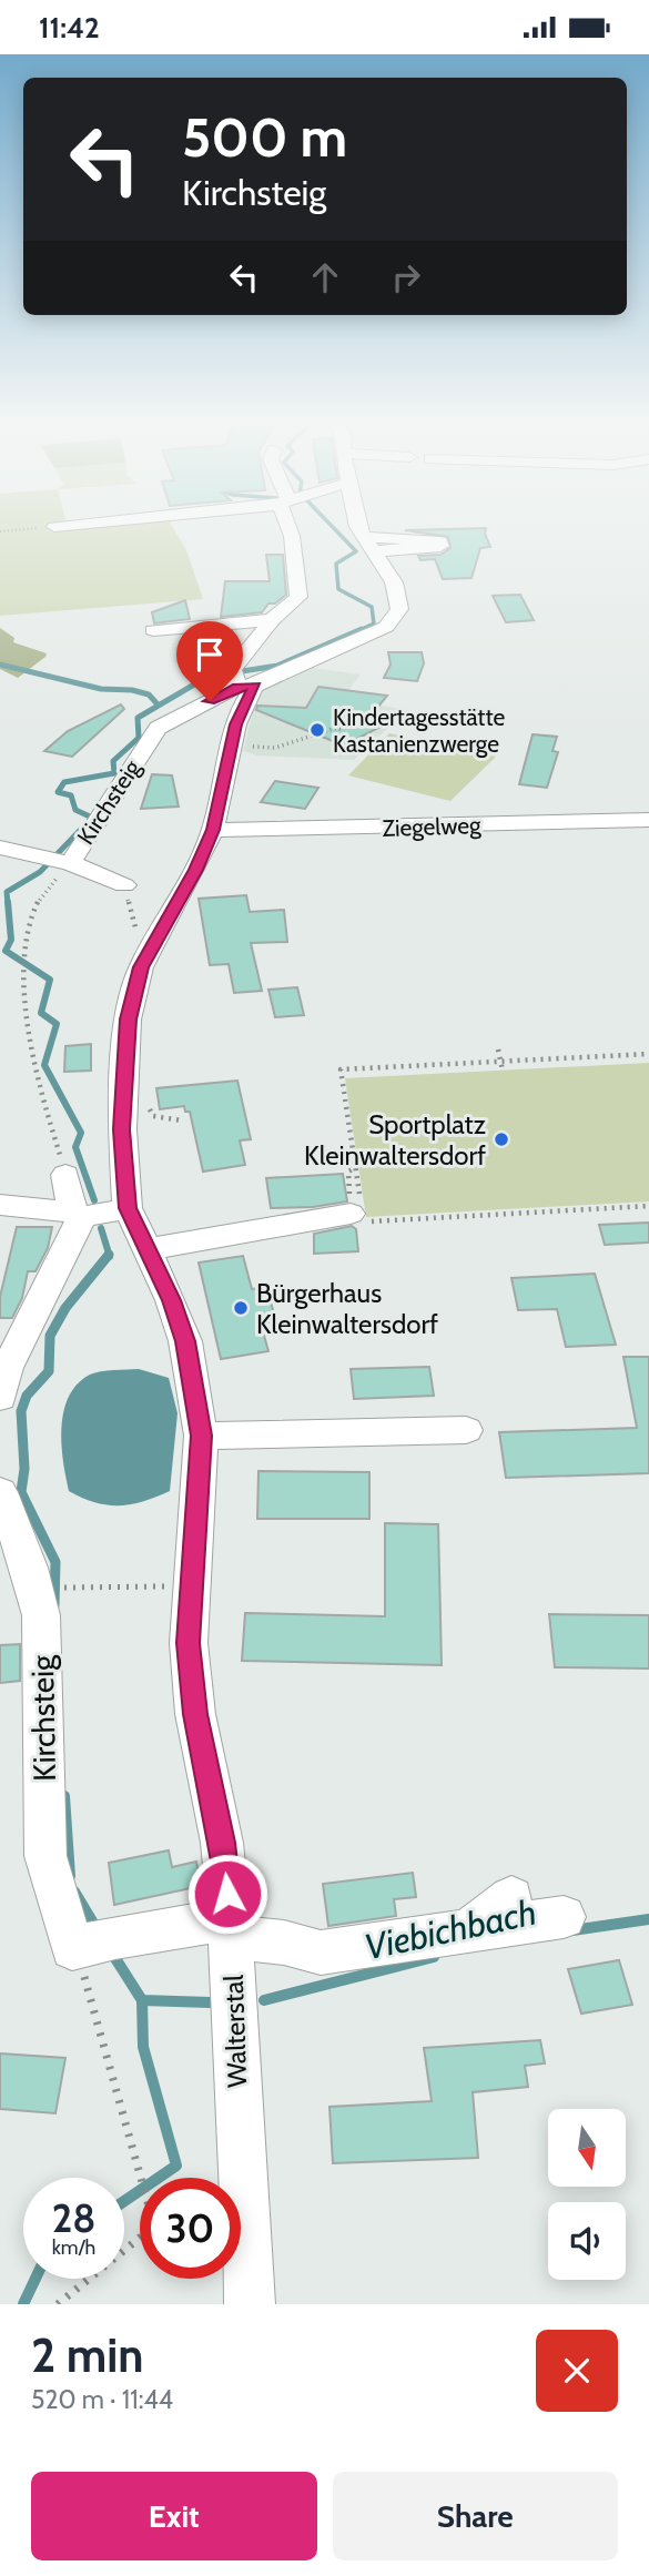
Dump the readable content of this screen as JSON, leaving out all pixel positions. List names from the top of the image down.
{
  "streets": {
    "street": ["Kirchsteig", "Ziegelweg", "Walterstal"]
  },
  "crossings": [
    ["Kirchsteig", "Walterstal"],
    ["Ziegelweg", "Walterstal"]
  ],
  "water": ["Viebichbach"],
  "places": ["Kindertagesstätte Kastanienzwerge", "Sportplatz Kleinwaltersdorf", "Bürgerhaus Kleinwaltersdorf"],
  "north": "bottom",
  "page": {
    "status": "11:42",
    "turn": ["500 m", "Kirchsteig"],
    "speed": "28 km/h",
    "limit": "30",
    "heading": ["2 min", "520 m · 11:44"],
    "buttons": ["Exit", "Share"]
  }
}
